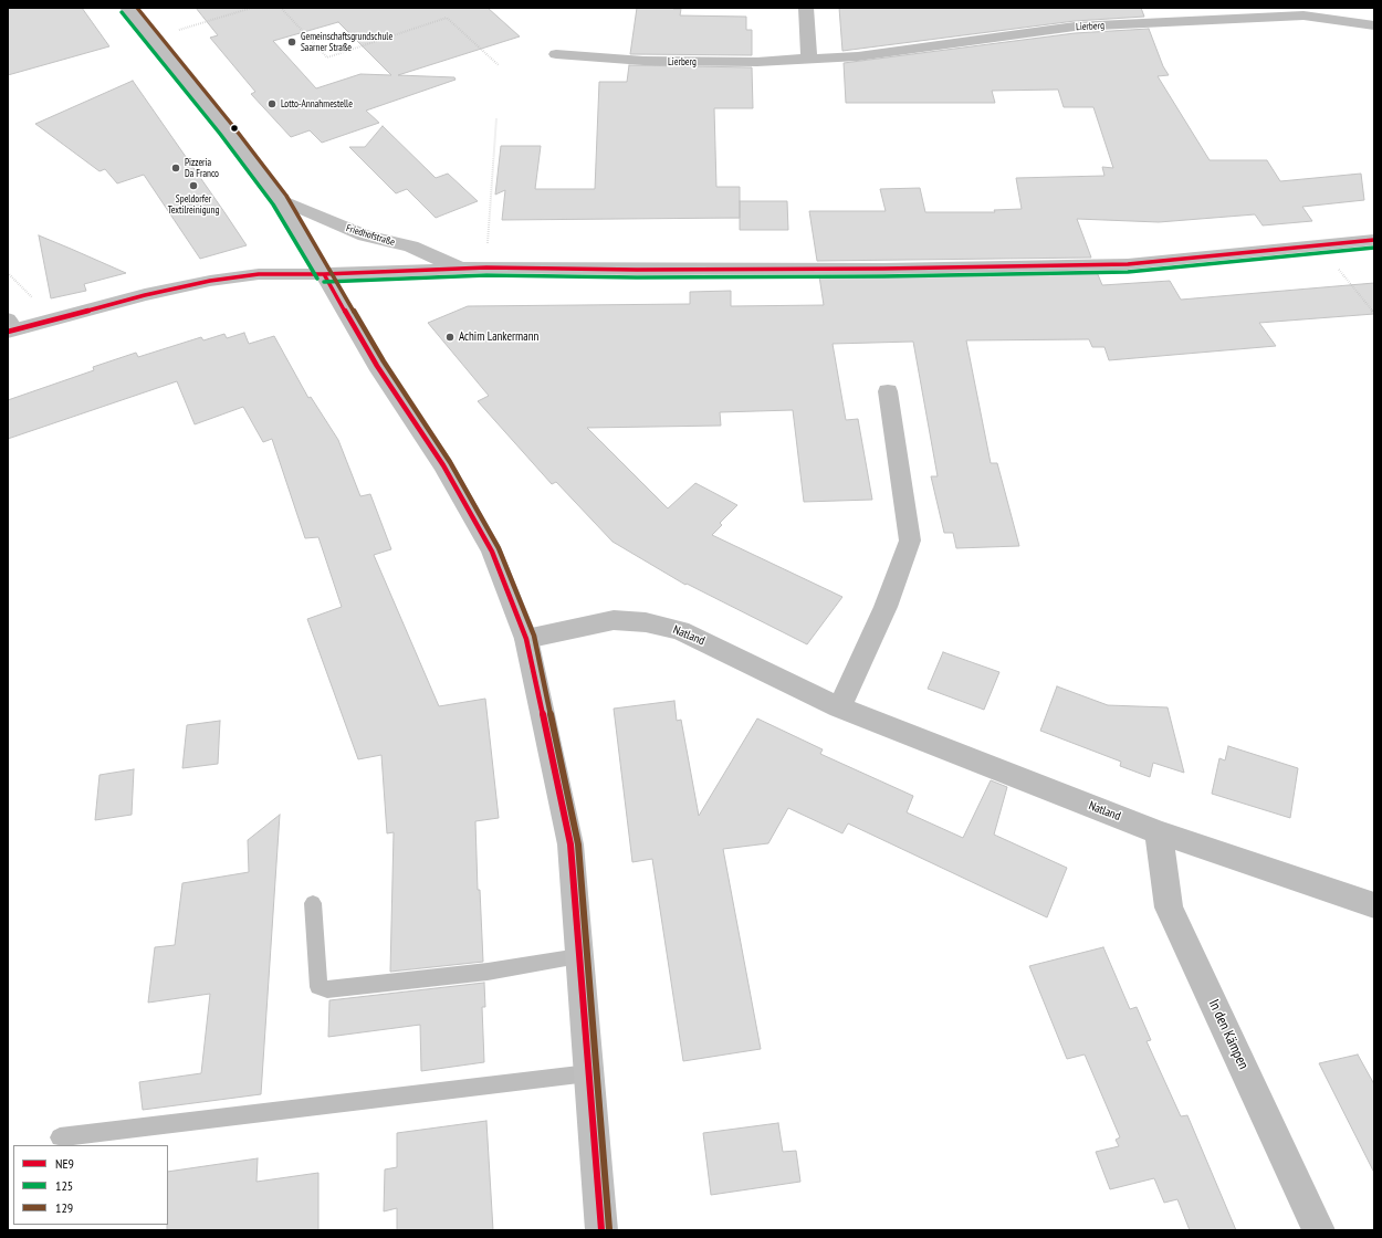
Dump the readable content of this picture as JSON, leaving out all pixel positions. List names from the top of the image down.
{
  "streets": {
    "street": [
      "Lierberg",
      "Friedhofstraße",
      "Natland",
      "In den Kämpen"
    ]
  },
  "crossings": [
    ["Natland", "In den Kämpen"]
  ],
  "places": [
    "Gemeinschaftsgrundschule Saarner Straße",
    "Lotto-Annahmestelle",
    "Pizzeria Da Franco",
    "Speldorfer Textilreinigung",
    "Achim Lankermann"
  ],
  "lines": ["transit line 129", "transit line 125", "transit line NE9"],
  "legend": ["NE9", "125", "129"]
}
